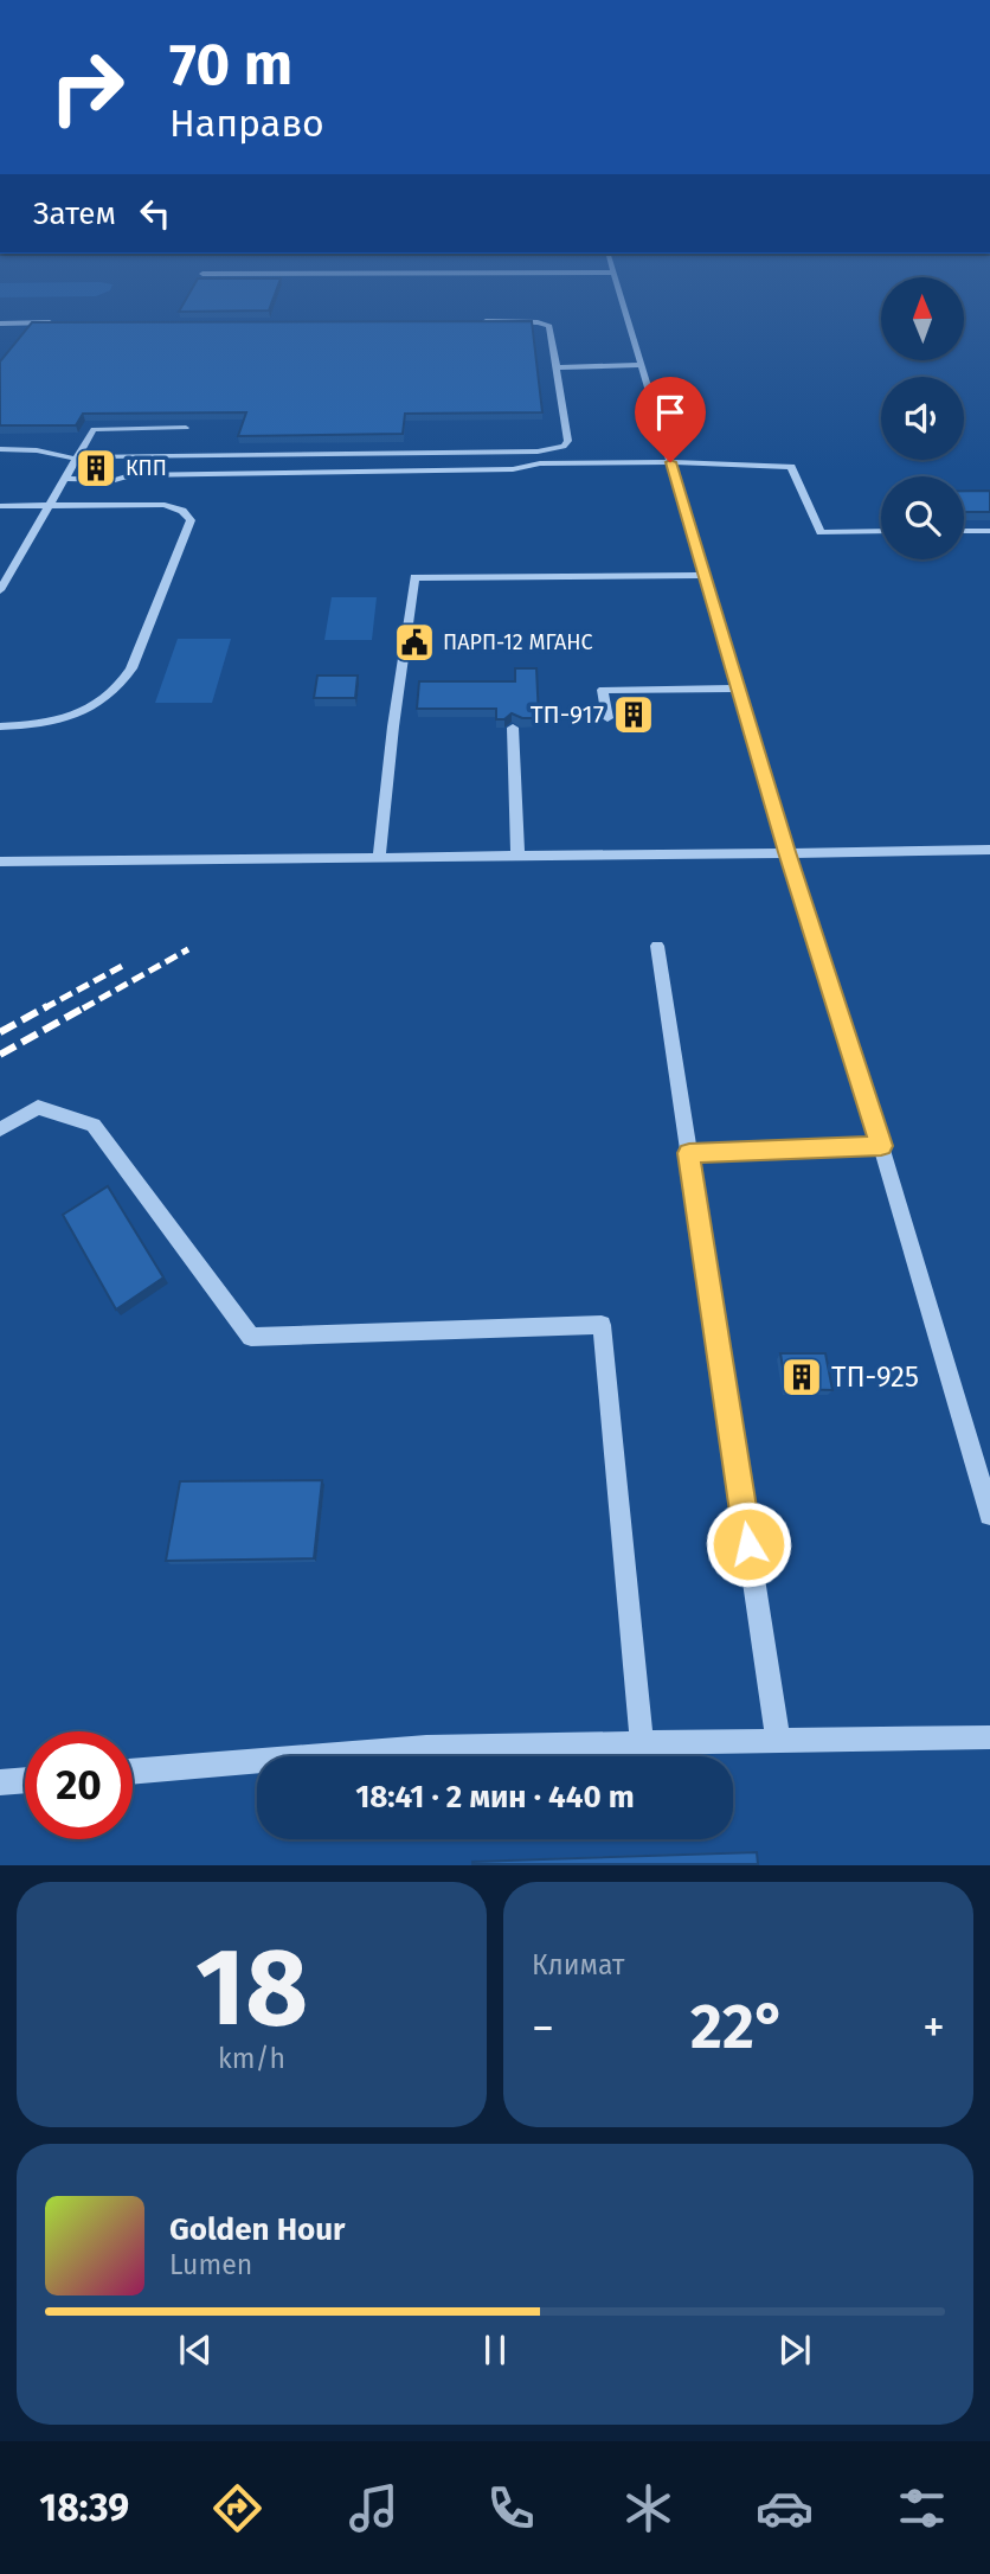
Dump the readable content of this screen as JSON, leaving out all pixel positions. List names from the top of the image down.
{
  "places": {
    "building": ["КПП", "ТП-917", "ТП-925"],
    "public building": ["ПАРП-12 МГАНС"]
  },
  "north": "top",
  "page": {
    "turn": ["70 m", "Направо"],
    "then": "Затем",
    "limit": "20",
    "trip": "18:41 · 2 мин · 440 m",
    "tile": [
      ["18", "km/h"],
      "Климат"
    ],
    "heat": ["−", "22°", "+"],
    "song": ["Golden Hour", "Lumen"],
    "tabs": "18:39"
  }
}
